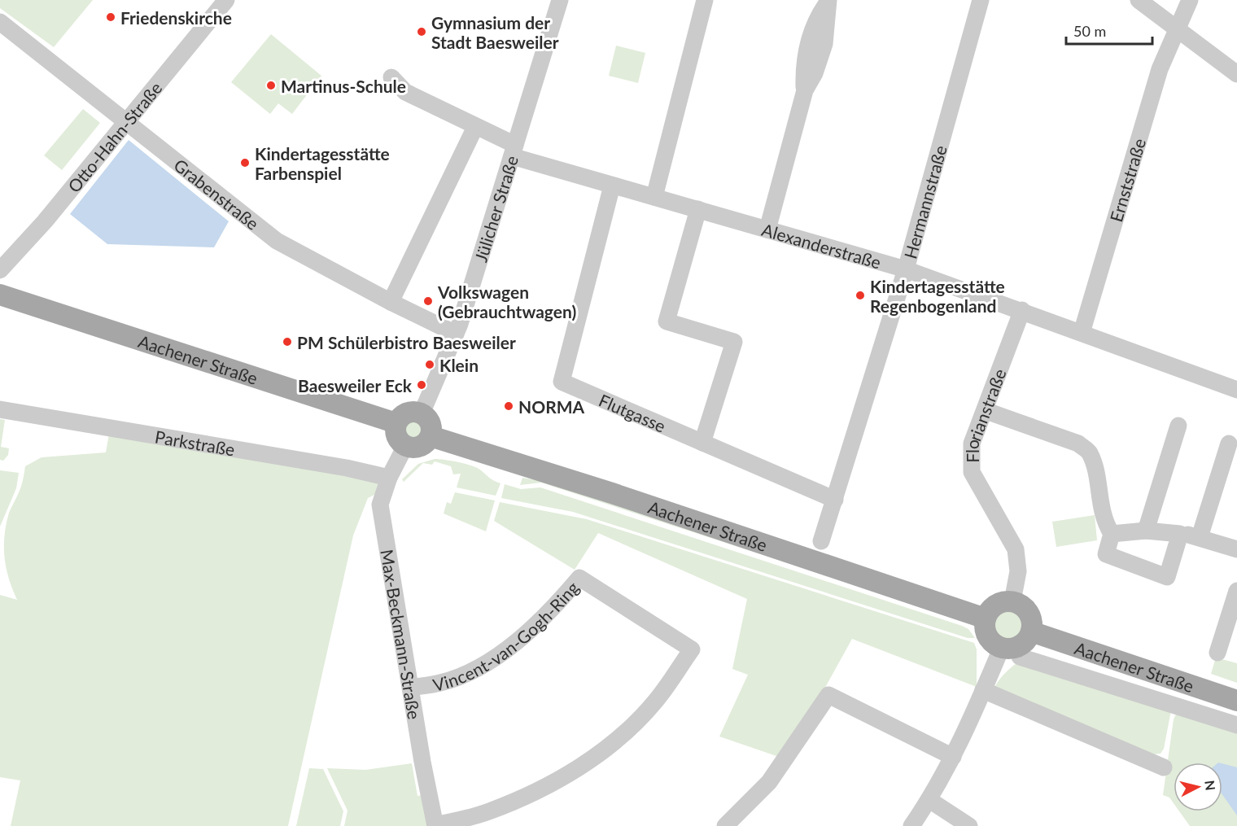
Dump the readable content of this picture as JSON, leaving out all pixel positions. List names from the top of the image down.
{
  "streets": {
    "main road": ["Aachener Straße"],
    "street": [
      "Otto-Hahn-Straße",
      "Ernststraße",
      "Grabenstraße",
      "Hermannstraße",
      "Jülicher Straße",
      "Alexanderstraße",
      "Flutgasse",
      "Florianstraße",
      "Parkstraße",
      "Vincent-van-Gogh-Ring",
      "Max-Beckmann-Straße"
    ]
  },
  "crossings": [
    ["Otto-Hahn-Straße", "Grabenstraße"],
    ["Ernststraße", "Alexanderstraße"],
    ["Grabenstraße", "Jülicher Straße"],
    ["Hermannstraße", "Alexanderstraße"],
    ["Hermannstraße", "Flutgasse"],
    ["Jülicher Straße", "Alexanderstraße"],
    ["Jülicher Straße", "Aachener Straße"],
    ["Jülicher Straße", "Max-Beckmann-Straße"],
    ["Alexanderstraße", "Flutgasse"],
    ["Alexanderstraße", "Florianstraße"],
    ["Aachener Straße", "Florianstraße"],
    ["Aachener Straße", "Max-Beckmann-Straße"],
    ["Parkstraße", "Max-Beckmann-Straße"],
    ["Vincent-van-Gogh-Ring", "Max-Beckmann-Straße"]
  ],
  "places": [
    "Friedenskirche",
    "Gymnasium der Stadt Baesweiler",
    "Martinus-Schule",
    "Kindertagesstätte Farbenspiel",
    "Kindertagesstätte Regenbogenland",
    "Volkswagen (Gebrauchtwagen)",
    "PM Schülerbistro Baesweiler",
    "Klein",
    "Baesweiler Eck",
    "NORMA"
  ],
  "scale_bar": "50 m",
  "north": "right"
}
